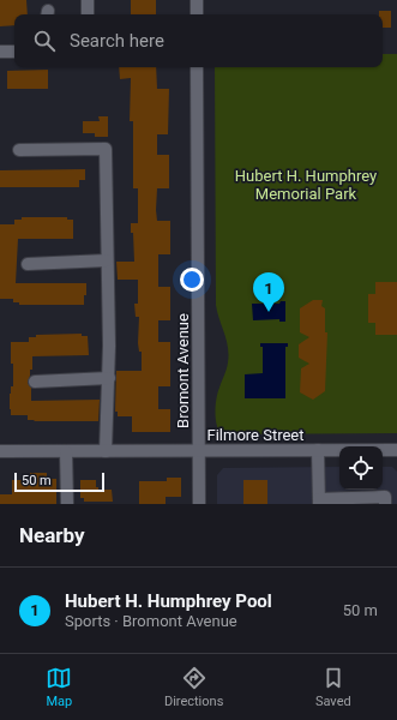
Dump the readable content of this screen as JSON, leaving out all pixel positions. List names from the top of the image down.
{
  "streets": {
    "street": ["Bromont Avenue", "Filmore Street"]
  },
  "crossings": [
    ["Bromont Avenue", "Filmore Street"]
  ],
  "parks": ["Hubert H. Humphrey Memorial Park"],
  "scale_bar": "50 m",
  "page": {
    "search": "Search here",
    "pins": "1",
    "scale": "50 m",
    "heading": "Nearby",
    "list": [
      {
        "mark": "1",
        "name": "Hubert H. Humphrey Pool",
        "note": "Sports · Bromont Avenue",
        "value": "50 m"
      }
    ],
    "nav": ["Map", "Directions", "Saved"]
  }
}
